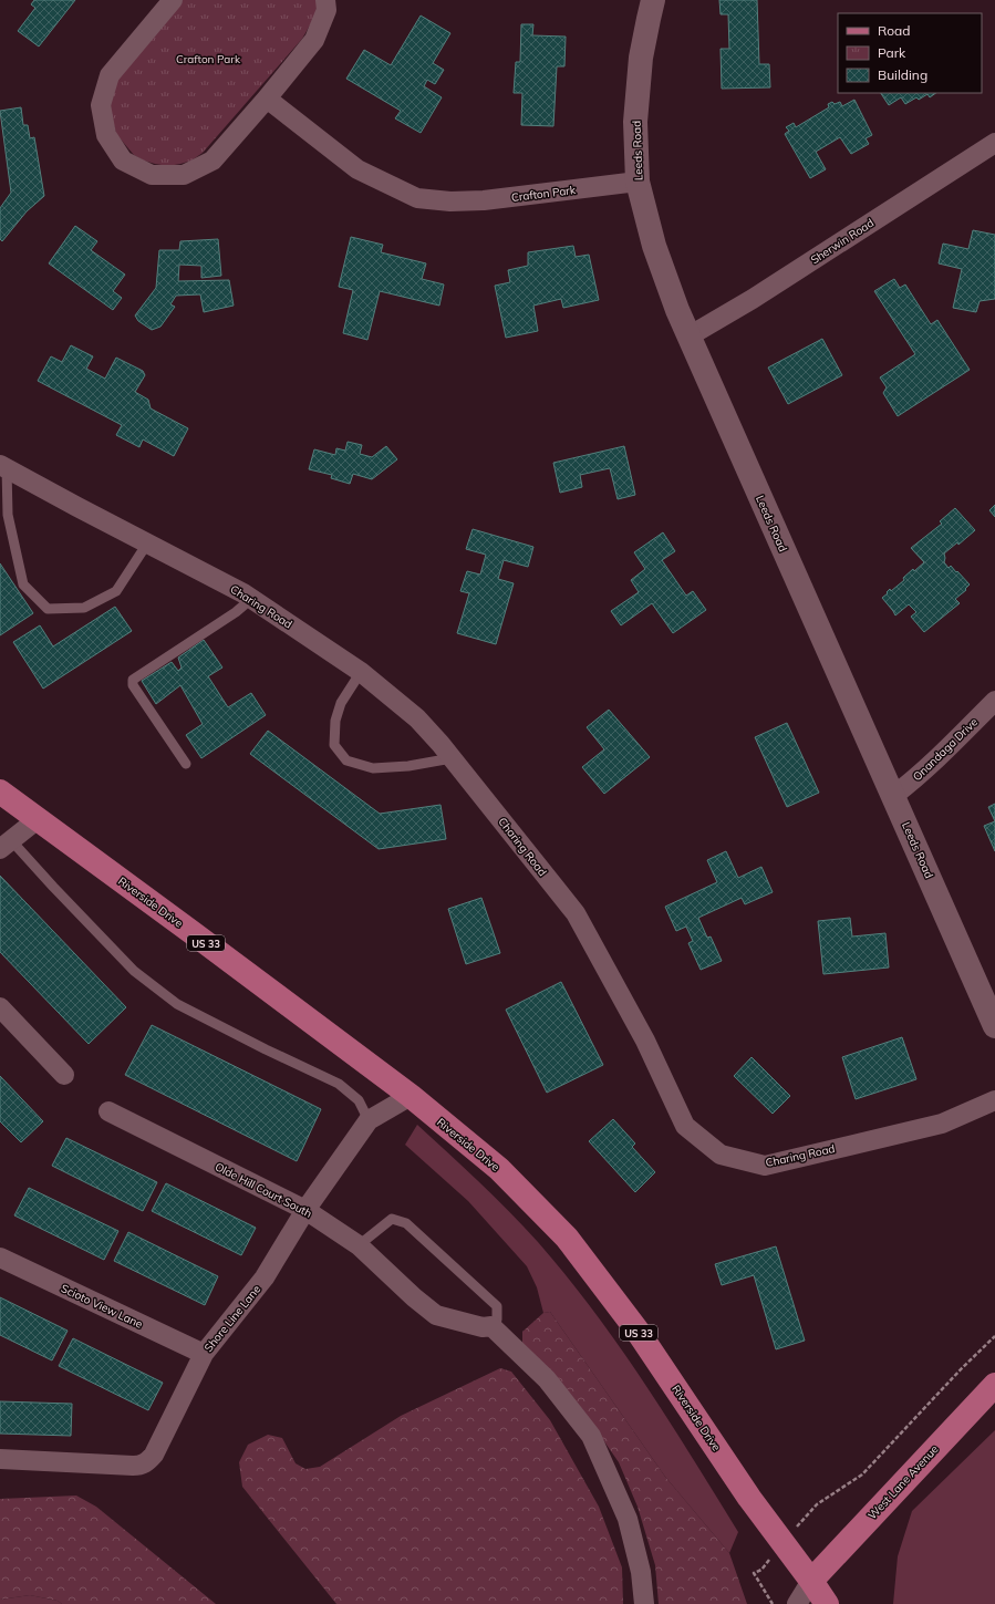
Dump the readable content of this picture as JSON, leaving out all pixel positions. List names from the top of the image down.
{
  "streets": {
    "main road": ["Riverside Drive", "US 33", "West Lane Avenue"],
    "street": [
      "Leeds Road",
      "Crafton Park",
      "Sherwin Road",
      "Charing Road",
      "Onandaga Drive",
      "Olde Hill Court South",
      "Scioto View Lane",
      "Shore Line Lane"
    ]
  },
  "crossings": [
    ["Leeds Road", "Crafton Park"],
    ["Leeds Road", "Sherwin Road"],
    ["Leeds Road", "Onandaga Drive"],
    ["Riverside Drive", "Shore Line Lane"],
    ["Riverside Drive", "West Lane Avenue"],
    ["Olde Hill Court South", "Shore Line Lane"],
    ["Scioto View Lane", "Shore Line Lane"]
  ],
  "parks": ["Crafton Park"],
  "legend": ["Road", "Park", "Building"]
}
